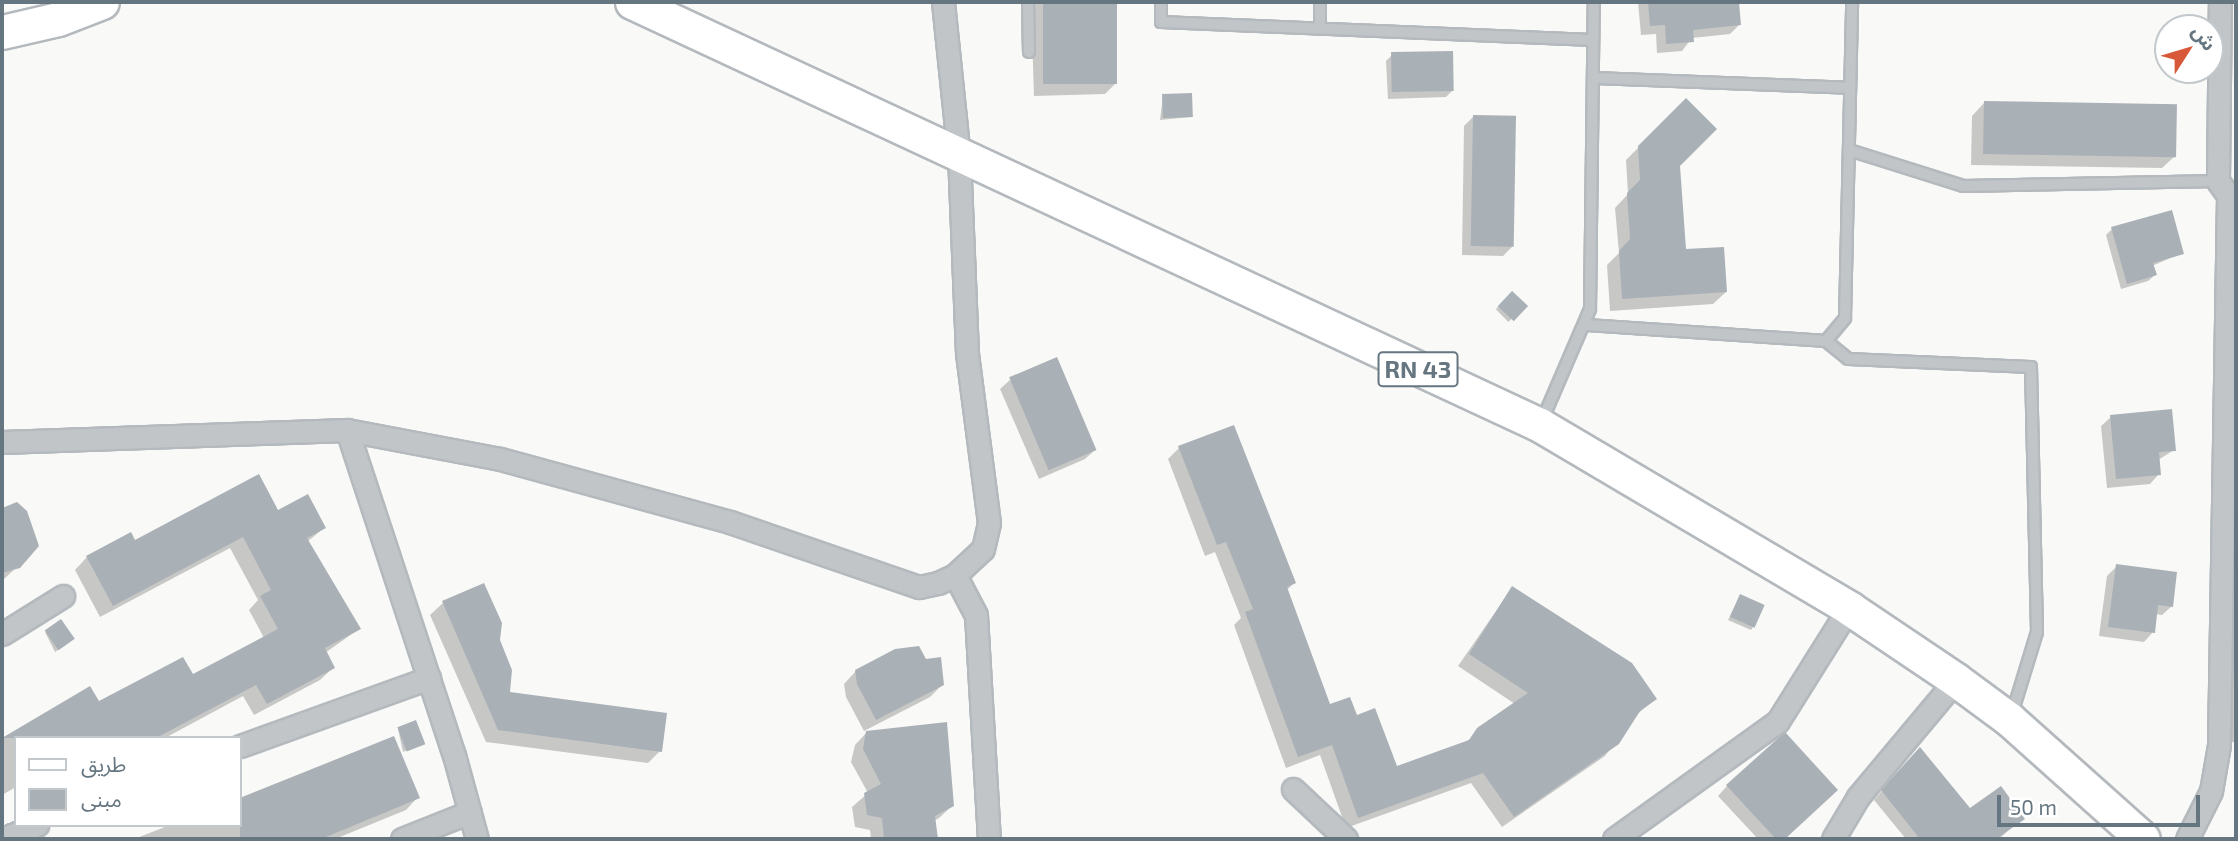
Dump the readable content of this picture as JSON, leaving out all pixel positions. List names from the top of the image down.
{
  "streets": {
    "main road": ["RN 43"]
  },
  "legend": ["طريق", "مبنى"],
  "scale_bar": "50 m",
  "north": "top right"
}
